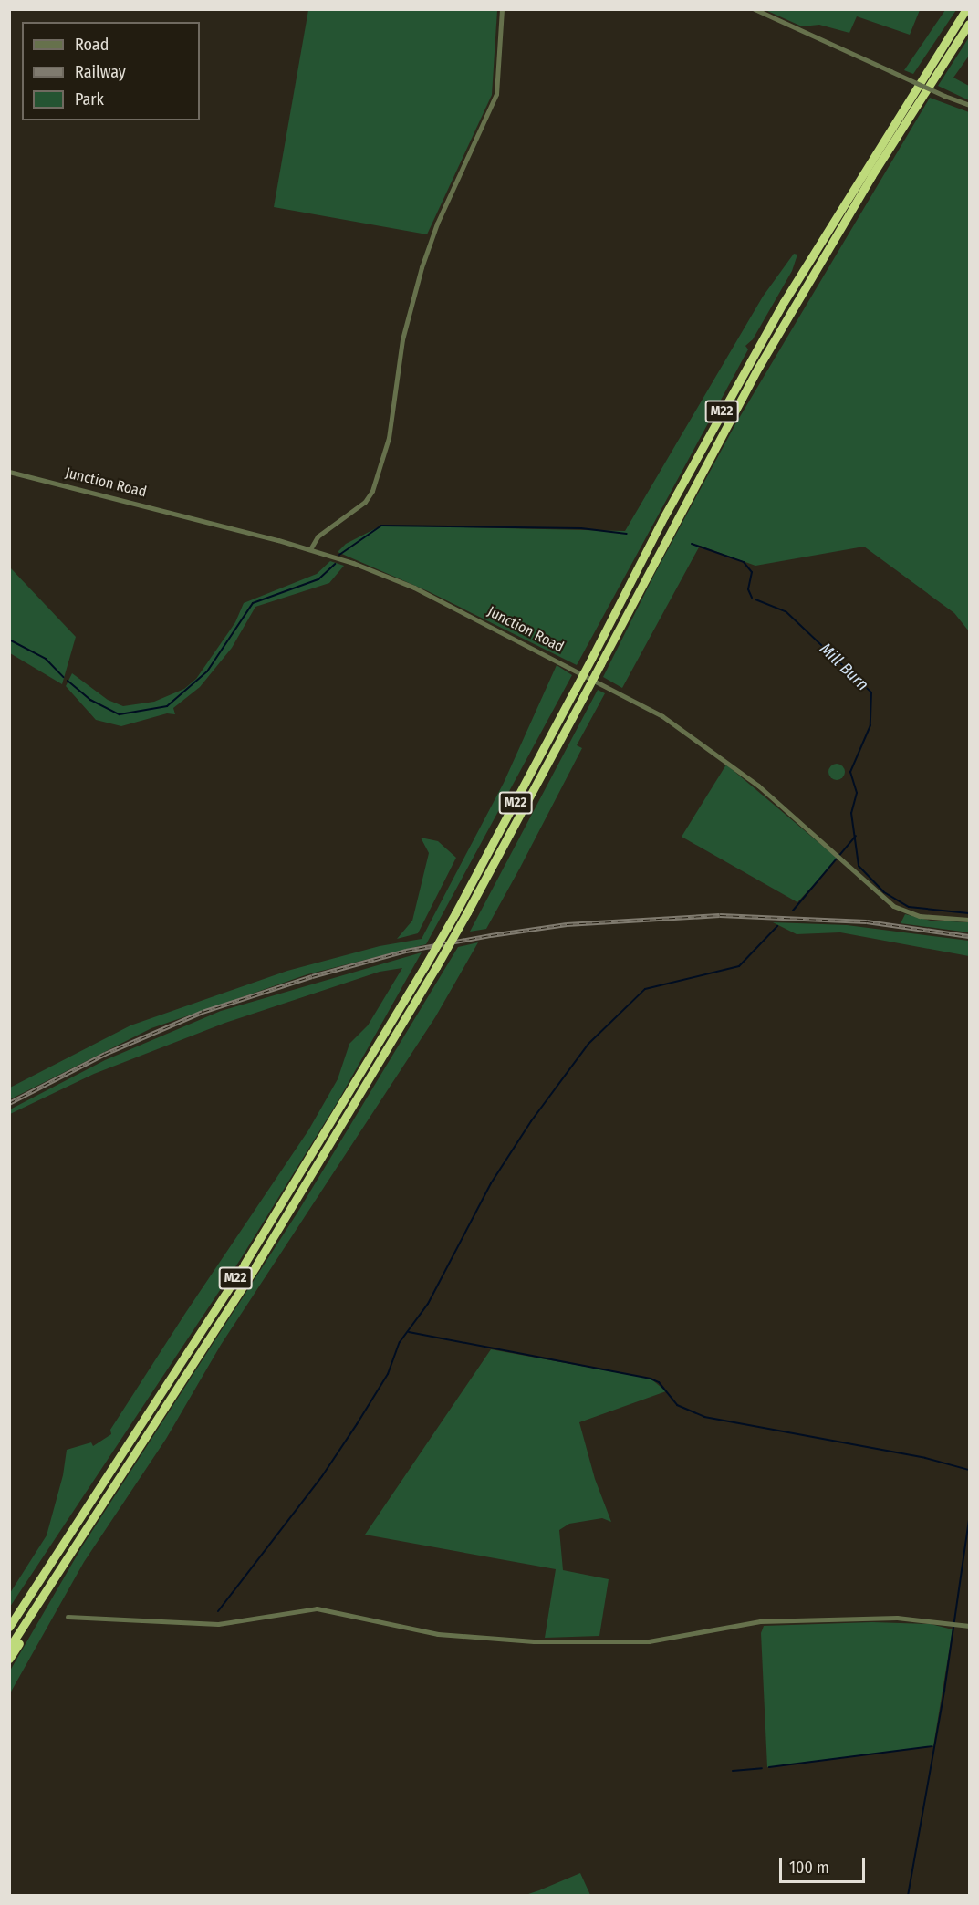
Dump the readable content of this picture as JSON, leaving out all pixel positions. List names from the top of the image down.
{
  "streets": {
    "highway": ["M22"],
    "street": ["Junction Road"]
  },
  "water": ["Mill Burn"],
  "legend": ["Road", "Railway", "Park"],
  "scale_bar": "100 m"
}
